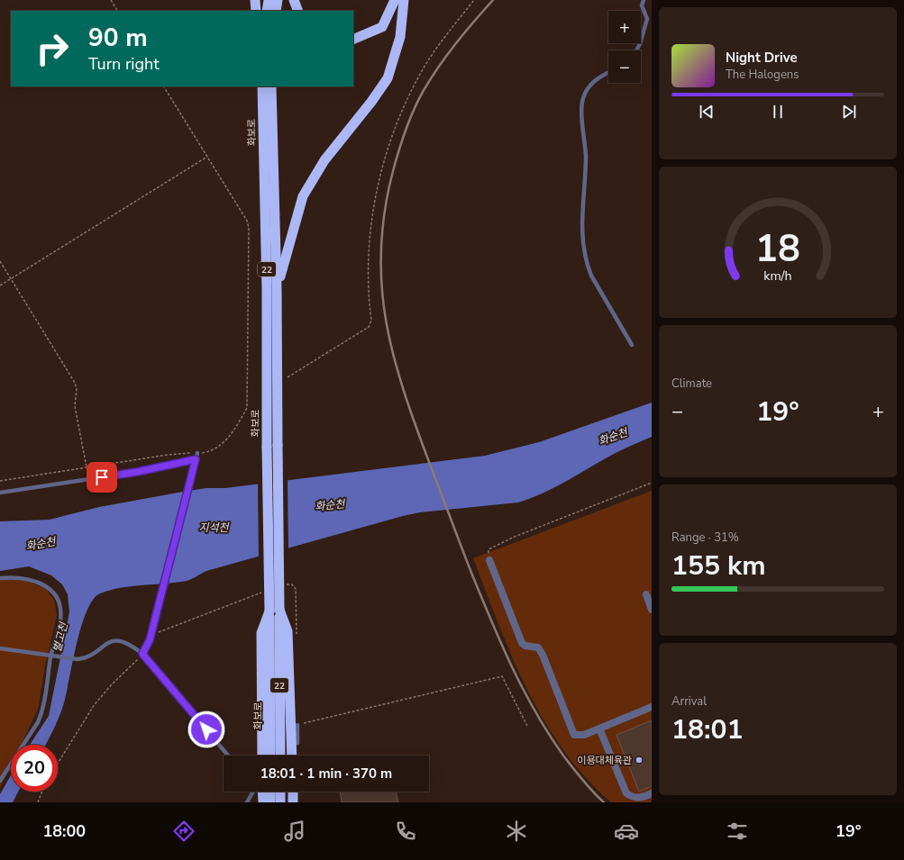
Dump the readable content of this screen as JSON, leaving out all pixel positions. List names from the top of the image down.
{
  "streets": {
    "highway": ["화보로", "22"]
  },
  "crossings": [
    ["화보로", "22"]
  ],
  "water": ["화순천", "지석천", "벌고천"],
  "places": ["이용대체육관"],
  "page": {
    "map_buttons": ["+", "−"],
    "turn": ["90 m", "Turn right"],
    "song": ["Night Drive", "The Halogens"],
    "tile": [
      "Climate",
      ["Range · 31%", "155 km"],
      ["Arrival", "18:01"]
    ],
    "heat": ["−", "19°", "+"],
    "limit": "20",
    "trip": "18:01 · 1 min · 370 m",
    "tabs": ["18:00", "19°"],
    "gauge": ["18", "km/h"]
  }
}
